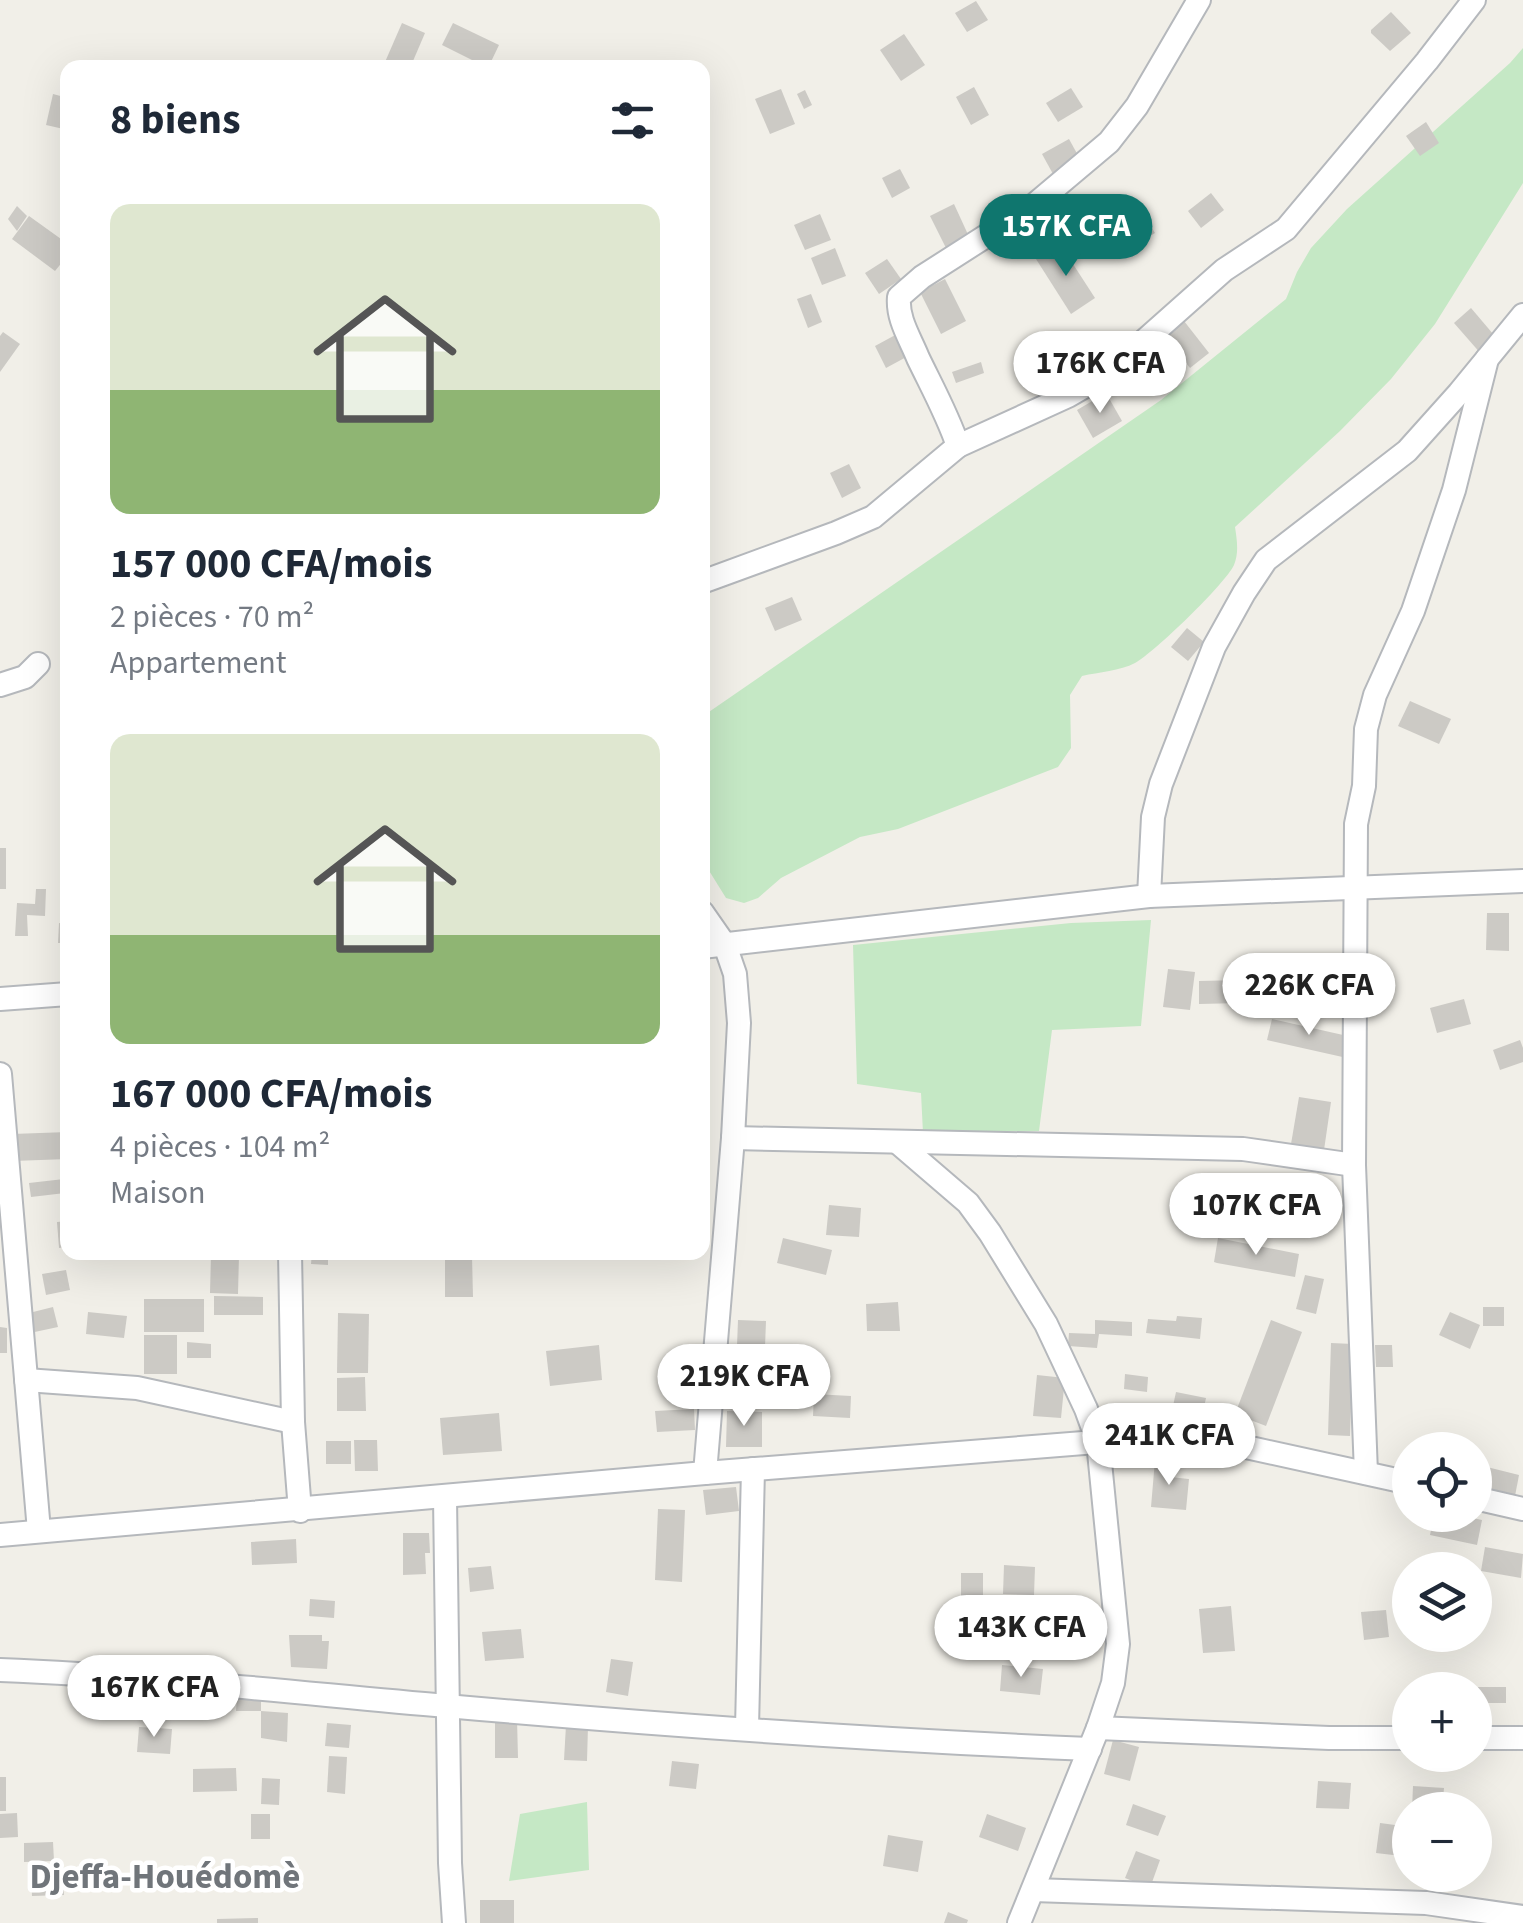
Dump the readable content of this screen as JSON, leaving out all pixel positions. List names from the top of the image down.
{
  "districts": ["Djeffa-Houédomè"],
  "page": {
    "heading": "8 biens",
    "list": [
      {
        "name": "157 000 CFA/mois",
        "note": "2 pièces · 70 m² · Appartement"
      },
      {
        "name": "167 000 CFA/mois",
        "note": "4 pièces · 104 m² · Maison"
      }
    ],
    "price": [
      "157K CFA",
      "176K CFA",
      "226K CFA",
      "107K CFA",
      "219K CFA",
      "241K CFA",
      "143K CFA",
      "167K CFA"
    ],
    "map_buttons": ["+", "−"]
  }
}
